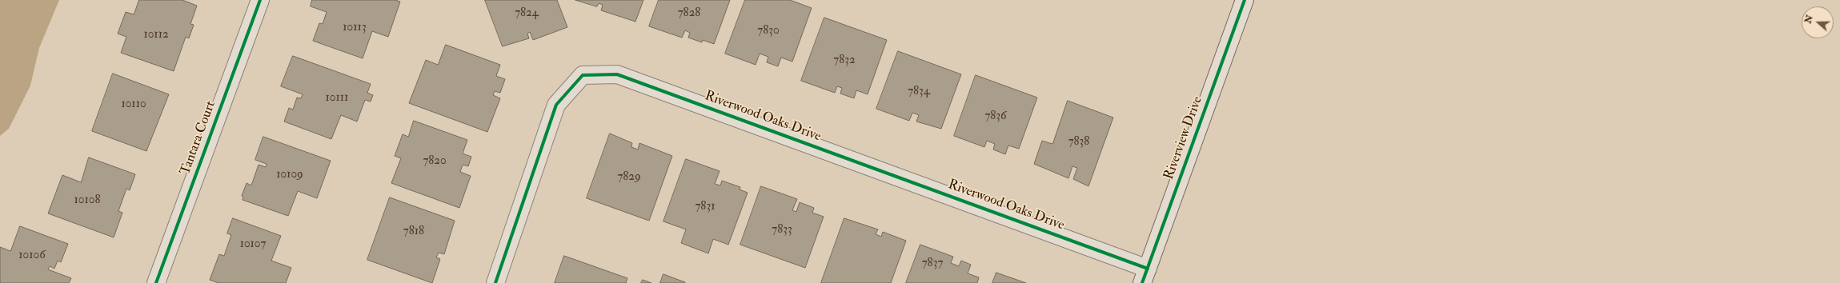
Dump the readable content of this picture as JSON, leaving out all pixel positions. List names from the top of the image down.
{
  "streets": {
    "street": ["Riverwood Oaks Drive", "Tantara Court", "Riverview Drive"]
  },
  "crossings": [
    ["Riverwood Oaks Drive", "Riverview Drive"]
  ],
  "house_numbers": [
    "7824",
    "7828",
    "10113",
    "7830",
    "10112",
    "7832",
    "7834",
    "10111",
    "10110",
    "7836",
    "7838",
    "7820",
    "10109",
    "7829",
    "10108",
    "7831",
    "7833",
    "7818",
    "10107",
    "10106",
    "7837"
  ],
  "north": "left"
}
